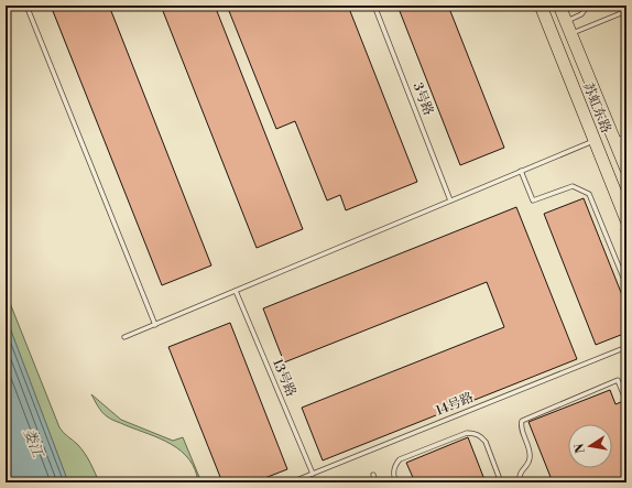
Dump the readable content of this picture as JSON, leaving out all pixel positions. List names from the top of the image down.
{
  "streets": {
    "main road": ["苏虹东路"],
    "lane": ["3号路", "13号路", "14号路"]
  },
  "crossings": [
    ["13号路", "14号路"]
  ],
  "water": ["娄江"],
  "north": "left"
}
